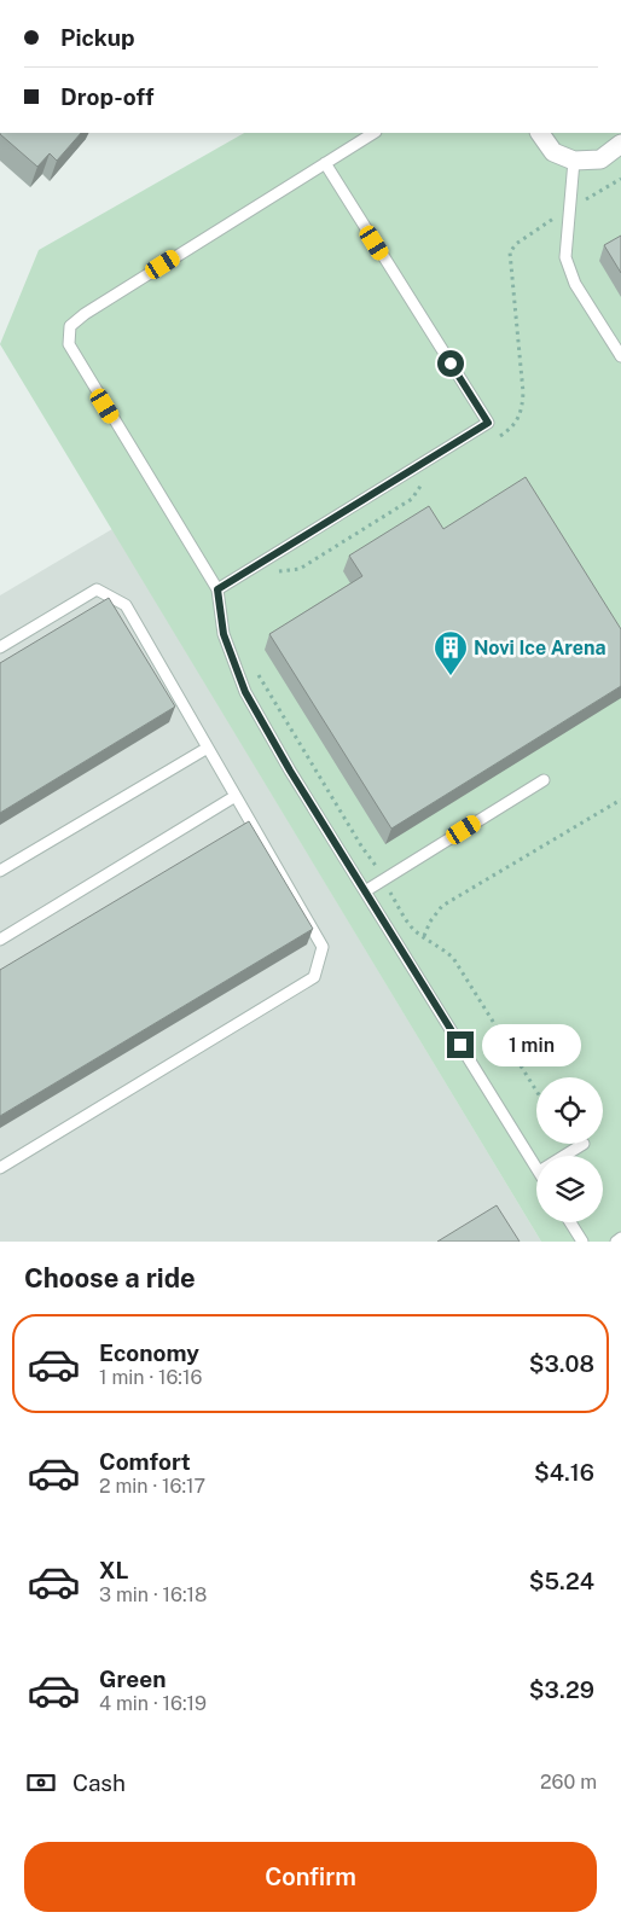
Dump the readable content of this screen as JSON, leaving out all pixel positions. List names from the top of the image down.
{
  "places": {
    "building": ["Novi Ice Arena"]
  },
  "page": {
    "banner": ["Pickup", "Drop-off"],
    "bubble": "1 min",
    "heading": "Choose a ride",
    "list": [
      {
        "name": "Economy",
        "note": "1 min · 16:16",
        "value": "$3.08"
      },
      {
        "name": "Comfort",
        "note": "2 min · 16:17",
        "value": "$4.16"
      },
      {
        "name": "XL",
        "note": "3 min · 16:18",
        "value": "$5.24"
      },
      {
        "name": "Green",
        "note": "4 min · 16:19",
        "value": "$3.29"
      }
    ],
    "pay": ["Cash", "260 m"],
    "buttons": "Confirm"
  }
}
